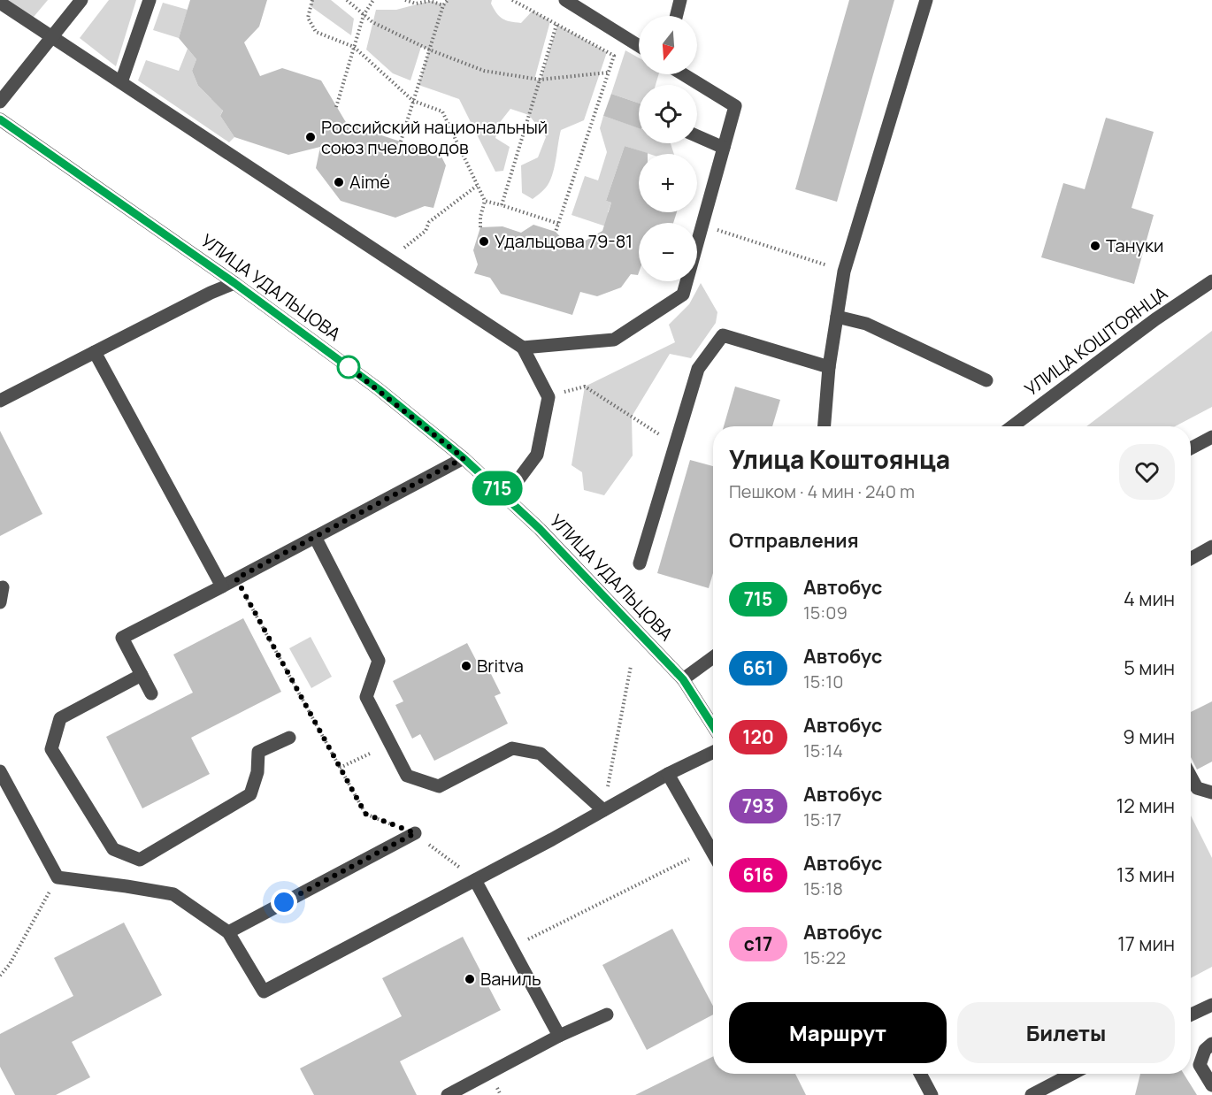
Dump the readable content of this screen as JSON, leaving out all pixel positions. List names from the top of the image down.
{
  "streets": {
    "street": ["УЛИЦА УДАЛЬЦОВА", "УЛИЦА КОШТОЯНЦА"]
  },
  "places": [
    "Российский национальный союз пчеловодов",
    "Aimé",
    "Удальцова 79-81",
    "Тануки",
    "Britva",
    "Ваниль"
  ],
  "lines": ["bus line 715"],
  "north": "bottom",
  "page": {
    "on_map": "715",
    "map_buttons": ["+", "−"],
    "heading": [
      ["Улица Коштоянца", "Пешком · 4 мин · 240 m"],
      "Отправления"
    ],
    "list": [
      {
        "mark": "715",
        "name": "Автобус",
        "note": "15:09",
        "value": "4 мин"
      },
      {
        "mark": "661",
        "name": "Автобус",
        "note": "15:10",
        "value": "5 мин"
      },
      {
        "mark": "120",
        "name": "Автобус",
        "note": "15:14",
        "value": "9 мин"
      },
      {
        "mark": "793",
        "name": "Автобус",
        "note": "15:17",
        "value": "12 мин"
      },
      {
        "mark": "616",
        "name": "Автобус",
        "note": "15:18",
        "value": "13 мин"
      },
      {
        "mark": "с17",
        "name": "Автобус",
        "note": "15:22",
        "value": "17 мин"
      }
    ],
    "buttons": ["Маршрут", "Билеты"]
  }
}
